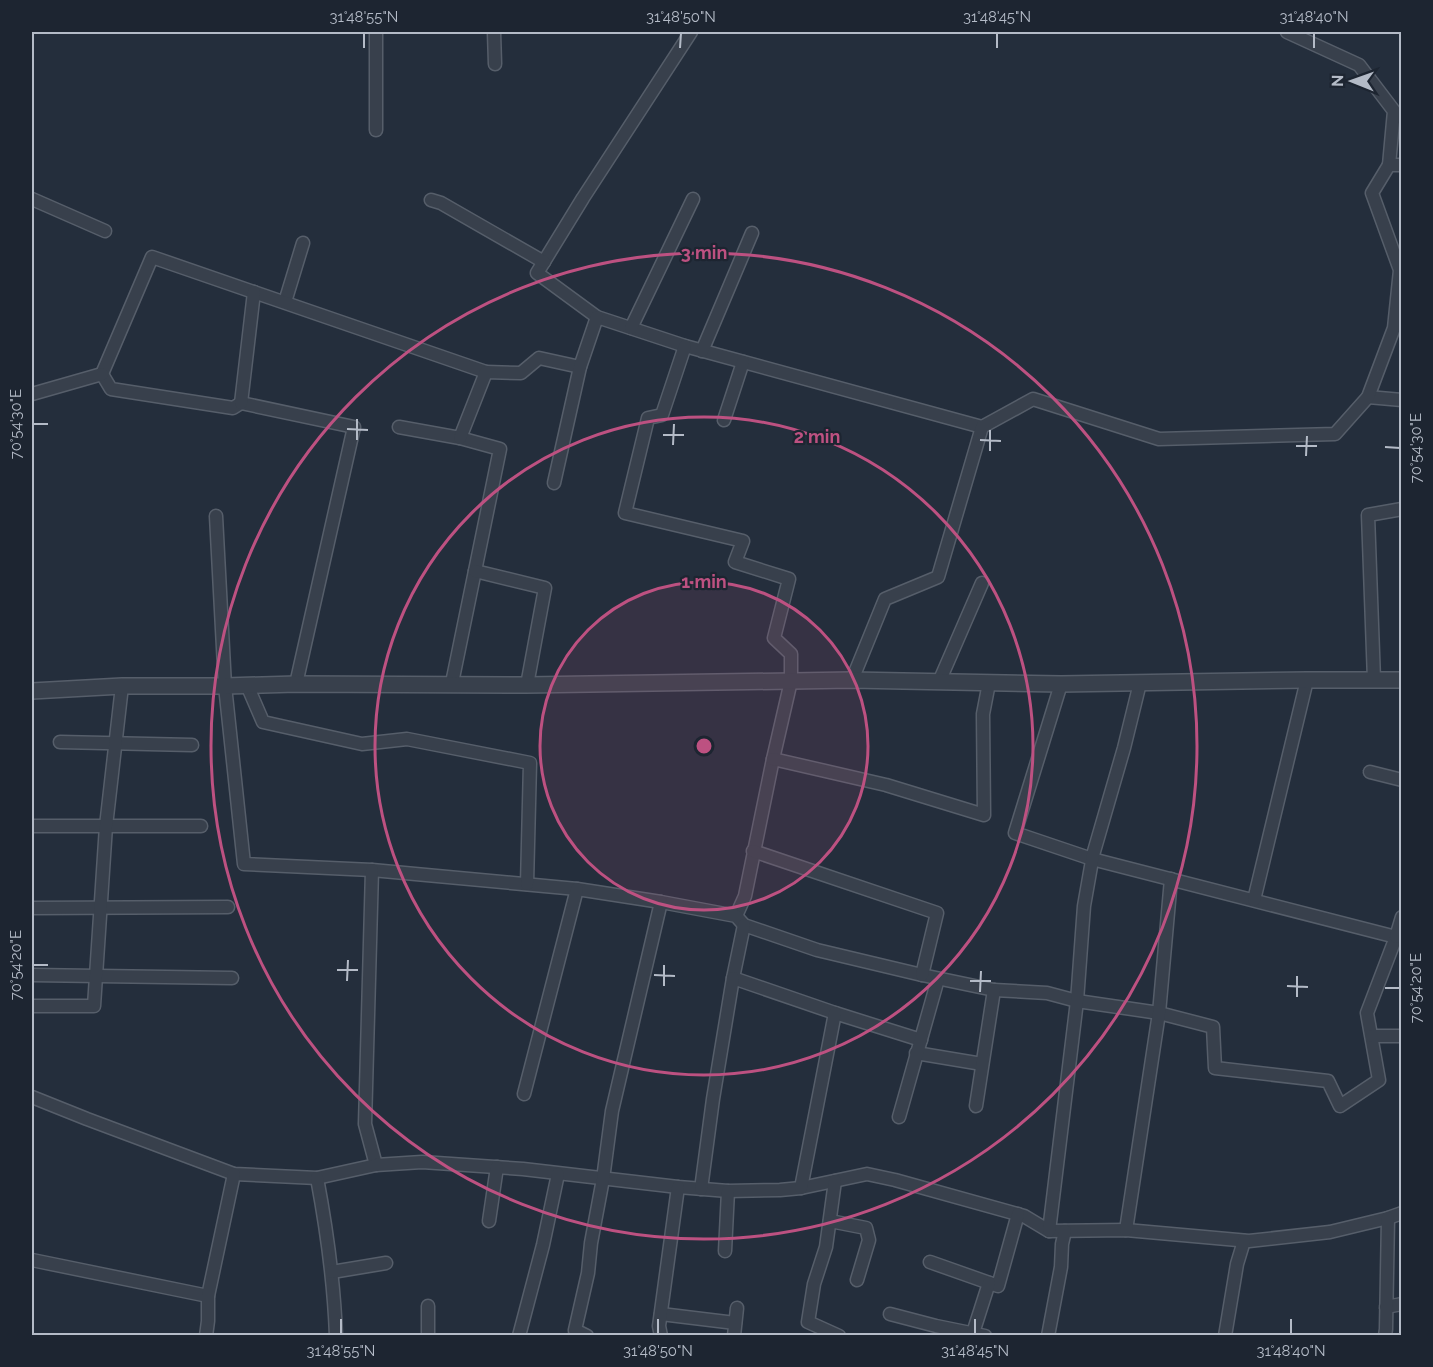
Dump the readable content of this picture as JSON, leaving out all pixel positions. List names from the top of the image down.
{
  "north": "left",
  "coordinates": [
    "31°48'55\"N",
    "31°48'50\"N",
    "31°48'45\"N",
    "31°48'40\"N",
    "70°54'30\"E",
    "70°54'20\"E"
  ],
  "rings": ["3 min", "2 min", "1 min"]
}
